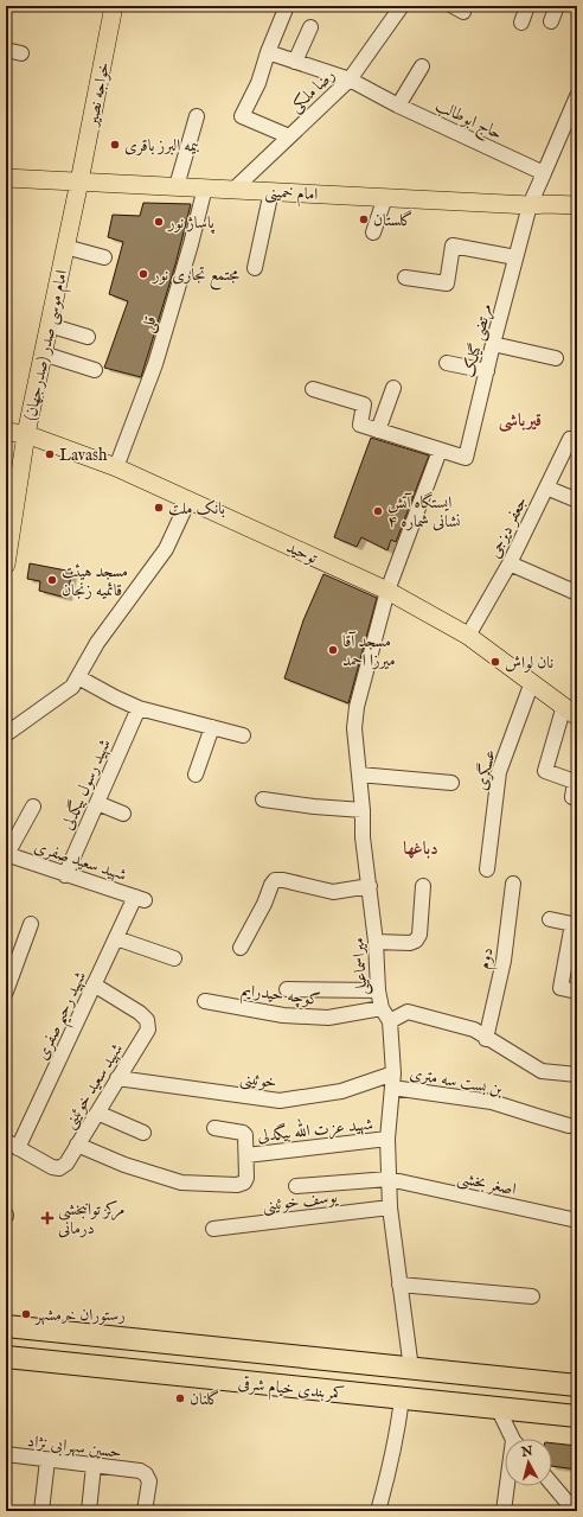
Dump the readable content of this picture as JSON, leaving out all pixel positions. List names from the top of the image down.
{
  "streets": {
    "highway": ["کمربندی خیام شرقی"],
    "main road": [
      "خواجه نصیر",
      "امام خمینی",
      "(صدرجهان) امام موسی صدر",
      "توحید"
    ],
    "street": [
      "رضا ملکی",
      "حاج ابوطالب",
      "قلی",
      "مرتضی گیلک",
      "جعفر دیزجی",
      "عسگری",
      "شهید رسول بیگدلی",
      "شهید سعید صفری",
      "دوم",
      "میراسماعیلی",
      "کوچه حیدرایم",
      "شهید رحیم صفری",
      "خوئینی",
      "بن بست سه متری",
      "شهید سعید خوئینی",
      "شهید عزت الله بیگدلی",
      "اصغر بخشی",
      "یوسف خوئینی",
      "حسین سهرابی نژاد"
    ]
  },
  "crossings": [
    ["رضا ملکی", "حاج ابوطالب"],
    ["رضا ملکی", "امام خمینی"],
    ["خواجه نصیر", "امام خمینی"],
    ["خواجه نصیر", "(صدرجهان) امام موسی صدر"],
    ["امام خمینی", "قلی"],
    ["امام خمینی", "مرتضی گیلک"],
    ["امام خمینی", "(صدرجهان) امام موسی صدر"],
    ["قلی", "توحید"],
    ["مرتضی گیلک", "میراسماعیلی"],
    ["(صدرجهان) امام موسی صدر", "توحید"],
    ["جعفر دیزجی", "توحید"],
    ["توحید", "عسگری"],
    ["توحید", "میراسماعیلی"],
    ["شهید رسول بیگدلی", "شهید سعید صفری"],
    ["شهید سعید صفری", "شهید رحیم صفری"],
    ["میراسماعیلی", "کوچه حیدرایم"],
    ["میراسماعیلی", "خوئینی"],
    ["میراسماعیلی", "بن بست سه متری"],
    ["میراسماعیلی", "شهید عزت الله بیگدلی"],
    ["میراسماعیلی", "اصغر بخشی"],
    ["میراسماعیلی", "یوسف خوئینی"],
    ["میراسماعیلی", "کمربندی خیام شرقی"],
    ["شهید رحیم صفری", "شهید سعید خوئینی"],
    ["خوئینی", "بن بست سه متری"],
    ["خوئینی", "شهید سعید خوئینی"]
  ],
  "districts": ["قیرباشی", "دباغها"],
  "places": {
    "other": [
      "بیمه البرز باقری",
      "گلستان",
      "پاساژ نور",
      "مجتمع تجارى نور",
      "Lavash",
      "بانک ملت",
      "ایستگاه آتش نشانی شماره ۴",
      "مسجد هیئت قائمیه زنجان",
      "مسجد آقا میرزا احمد",
      "نان لواش",
      "رستوران خرمشهر",
      "گلنان"
    ],
    "health": ["مرکز توانبخشی درمانی"]
  },
  "north": "top"
}
